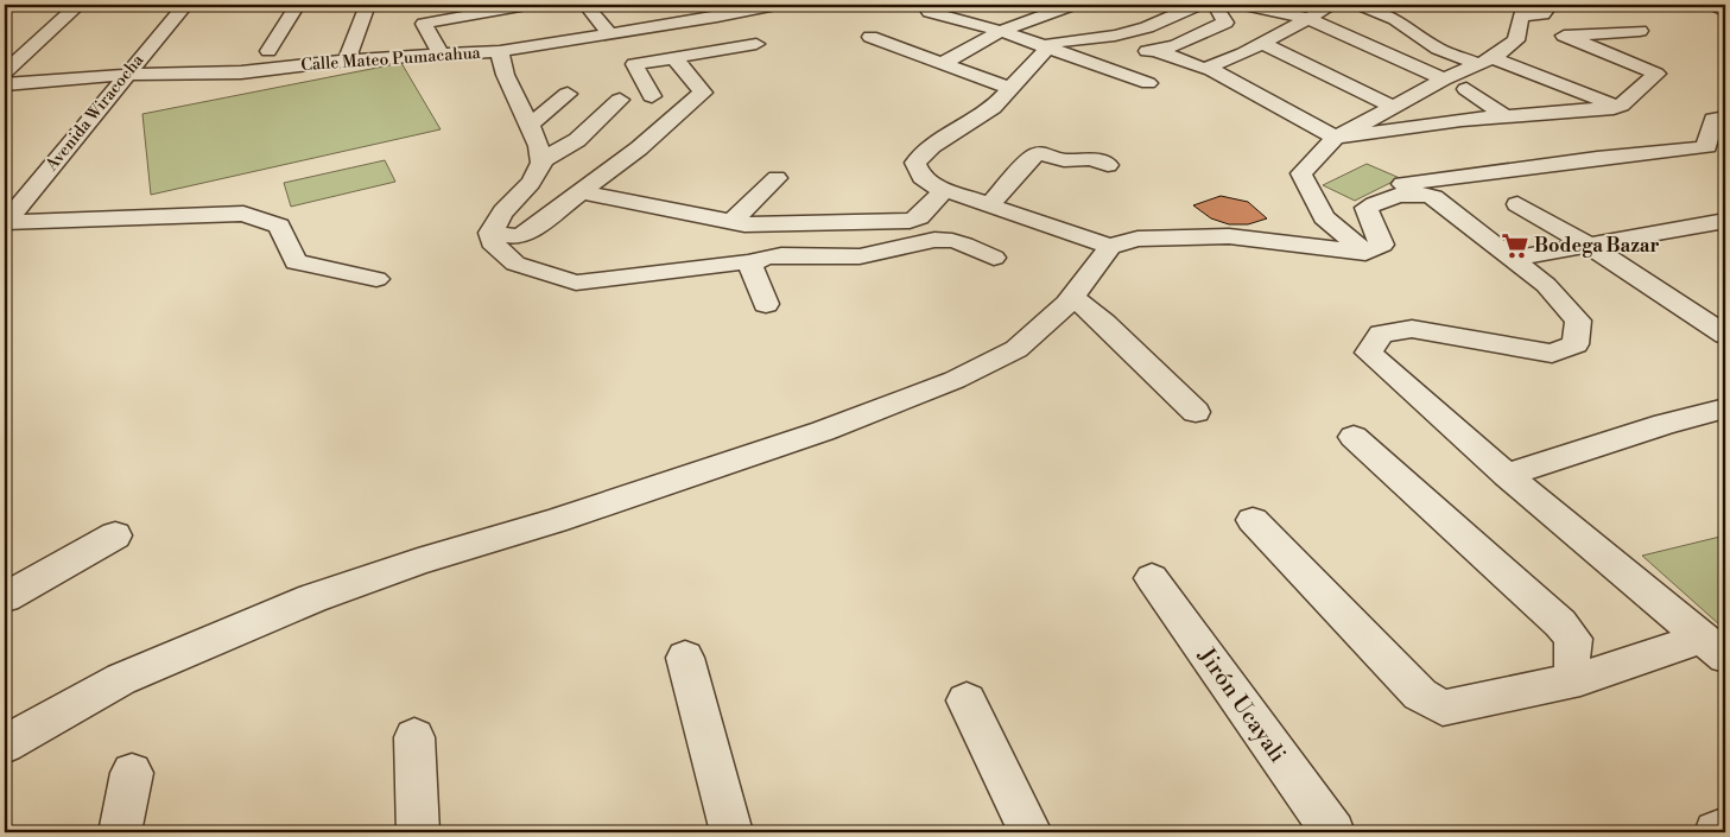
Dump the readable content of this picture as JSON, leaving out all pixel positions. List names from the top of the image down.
{
  "streets": {
    "street": ["Calle Mateo Pumacahua", "Avenida Wiracocha", "Jirón Ucayali"]
  },
  "crossings": [
    ["Calle Mateo Pumacahua", "Avenida Wiracocha"]
  ],
  "places": {
    "supermarket": ["Bodega Bazar"]
  }
}
